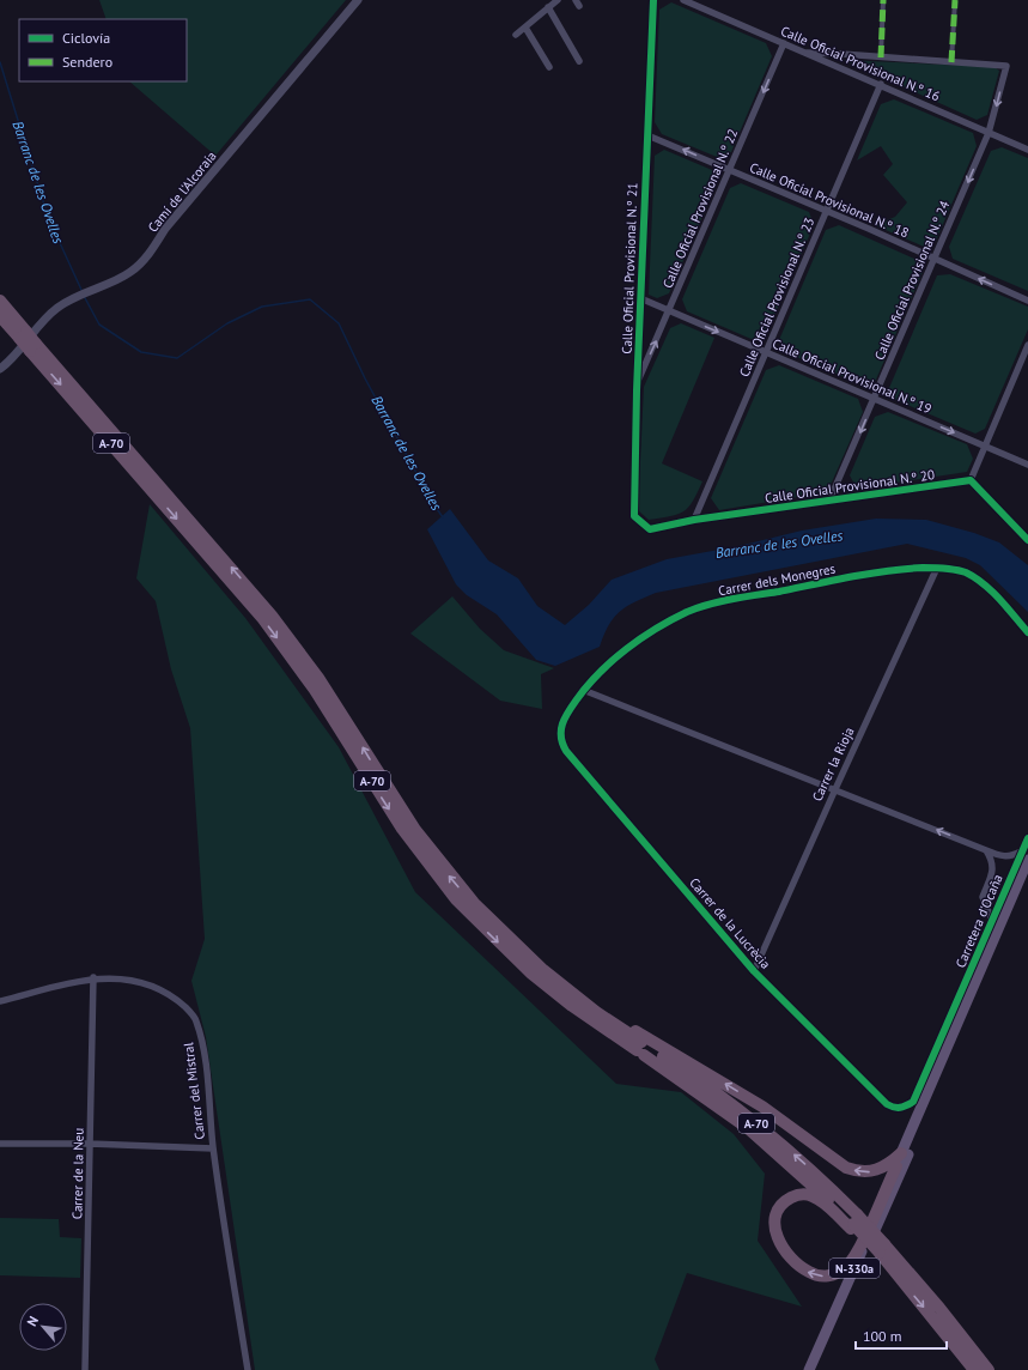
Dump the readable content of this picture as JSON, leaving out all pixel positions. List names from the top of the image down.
{
  "streets": {
    "highway": ["A-70"],
    "main road": ["Carretera d'Ocaña", "N-330a"],
    "street": [
      "Calle Oficial Provisional N.º 16",
      "Camí de l'Alcoraia",
      "Calle Oficial Provisional N.º 18",
      "Calle Oficial Provisional N.º 22",
      "Calle Oficial Provisional N.º 21",
      "Calle Oficial Provisional N.º 24",
      "Calle Oficial Provisional N.º 23",
      "Calle Oficial Provisional N.º 19",
      "Calle Oficial Provisional N.º 20",
      "Carrer dels Monegres",
      "Carrer la Rioja",
      "Carrer de la Lucrècia",
      "Carrer del Mistral",
      "Carrer de la Neu"
    ]
  },
  "crossings": [
    ["Calle Oficial Provisional N.º 16", "Calle Oficial Provisional N.º 22"],
    ["Calle Oficial Provisional N.º 16", "Calle Oficial Provisional N.º 24"],
    ["Calle Oficial Provisional N.º 16", "Calle Oficial Provisional N.º 23"],
    ["Calle Oficial Provisional N.º 18", "Calle Oficial Provisional N.º 22"],
    ["Calle Oficial Provisional N.º 18", "Calle Oficial Provisional N.º 21"],
    ["Calle Oficial Provisional N.º 18", "Calle Oficial Provisional N.º 24"],
    ["Calle Oficial Provisional N.º 18", "Calle Oficial Provisional N.º 23"],
    ["Calle Oficial Provisional N.º 22", "Calle Oficial Provisional N.º 21"],
    ["Calle Oficial Provisional N.º 22", "Calle Oficial Provisional N.º 19"],
    ["Calle Oficial Provisional N.º 21", "Calle Oficial Provisional N.º 19"],
    ["Calle Oficial Provisional N.º 21", "Calle Oficial Provisional N.º 20"],
    ["Calle Oficial Provisional N.º 24", "Calle Oficial Provisional N.º 19"],
    ["Calle Oficial Provisional N.º 24", "Calle Oficial Provisional N.º 20"],
    ["Calle Oficial Provisional N.º 23", "Calle Oficial Provisional N.º 19"],
    ["Calle Oficial Provisional N.º 23", "Calle Oficial Provisional N.º 20"],
    ["Carrer dels Monegres", "Carrer la Rioja"],
    ["Carrer dels Monegres", "Carrer de la Lucrècia"],
    ["Carrer la Rioja", "Carrer de la Lucrècia"],
    ["Carretera d'Ocaña", "Carrer de la Lucrècia"],
    ["Carrer del Mistral", "Carrer de la Neu"]
  ],
  "one_way": ["Calle Oficial Provisional N.º 18", "Calle Oficial Provisional N.º 24", "Calle Oficial Provisional N.º 19"],
  "water": ["Barranc de les Ovelles"],
  "legend": ["Ciclovía", "Sendero"],
  "scale_bar": "100 m",
  "north": "top left"
}
